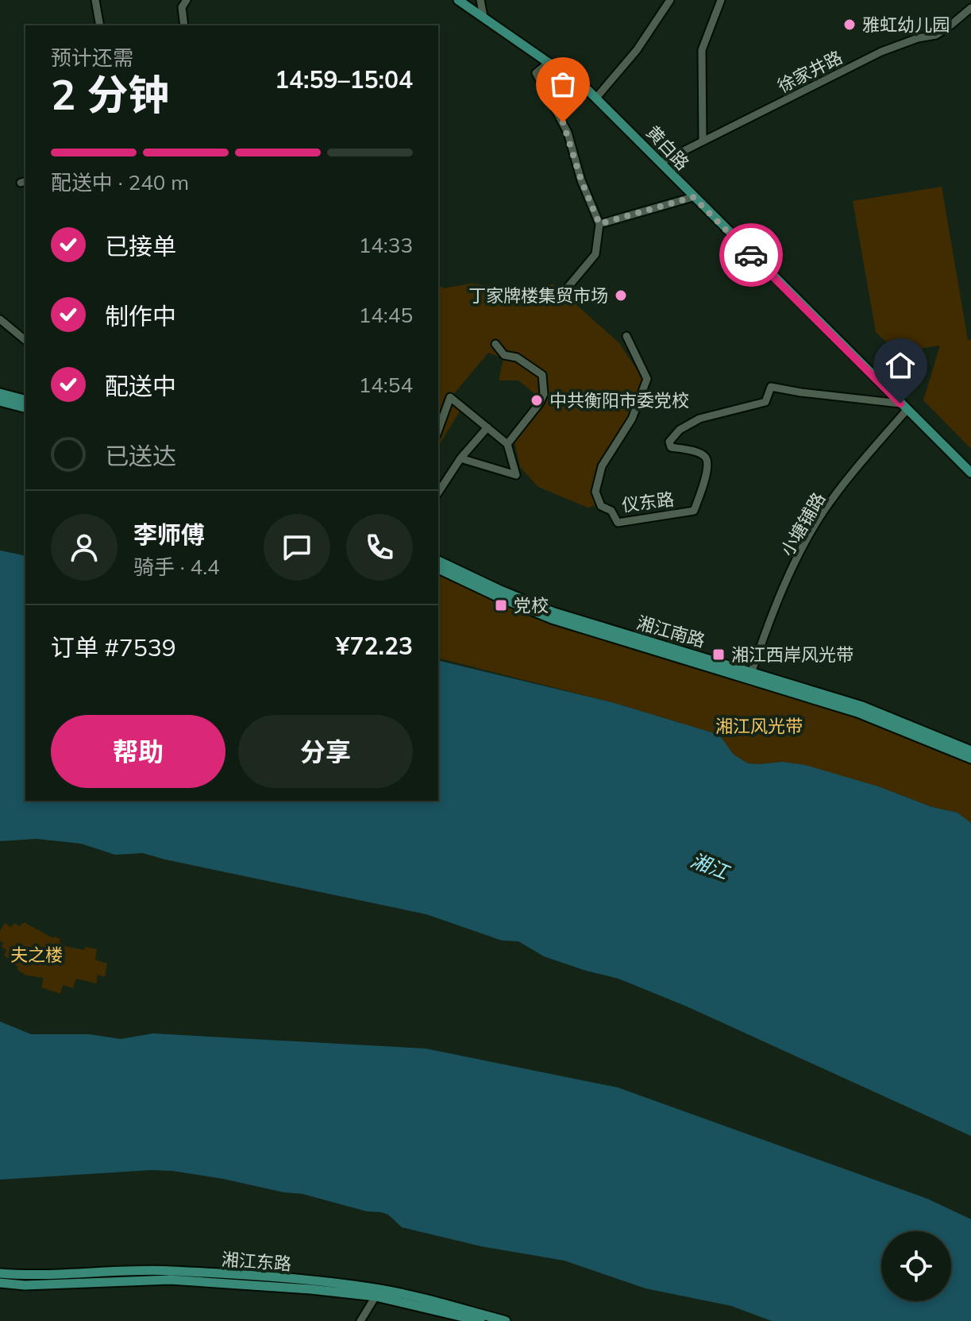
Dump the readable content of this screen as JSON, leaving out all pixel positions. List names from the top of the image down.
{
  "streets": {
    "main road": ["黄白路", "湘江南路", "湘江东路"],
    "street": ["徐家井路", "仪东路", "小塘铺路"]
  },
  "crossings": [
    ["徐家井路", "黄白路"],
    ["黄白路", "仪东路"],
    ["黄白路", "小塘铺路"],
    ["仪东路", "小塘铺路"],
    ["小塘铺路", "湘江南路"]
  ],
  "water": ["湘江"],
  "parks": ["湘江风光带", "夫之楼"],
  "places": {
    "other": ["雅虹幼儿园", "丁家牌楼集贸市场", "中共衡阳市委党校"],
    "transit": ["党校", "湘江西岸风光带"]
  },
  "page": {
    "heading": ["2 分钟", "预计还需", "14:59–15:04"],
    "panel": [
      "李师傅",
      "骑手 · 4.4",
      "订单 #7539",
      "¥72.23"
    ],
    "bar": "配送中 · 240 m",
    "list": [
      ["已接单", "14:33"],
      ["制作中", "14:45"],
      ["配送中", "14:54"],
      "已送达"
    ],
    "buttons": ["帮助", "分享"]
  }
}
